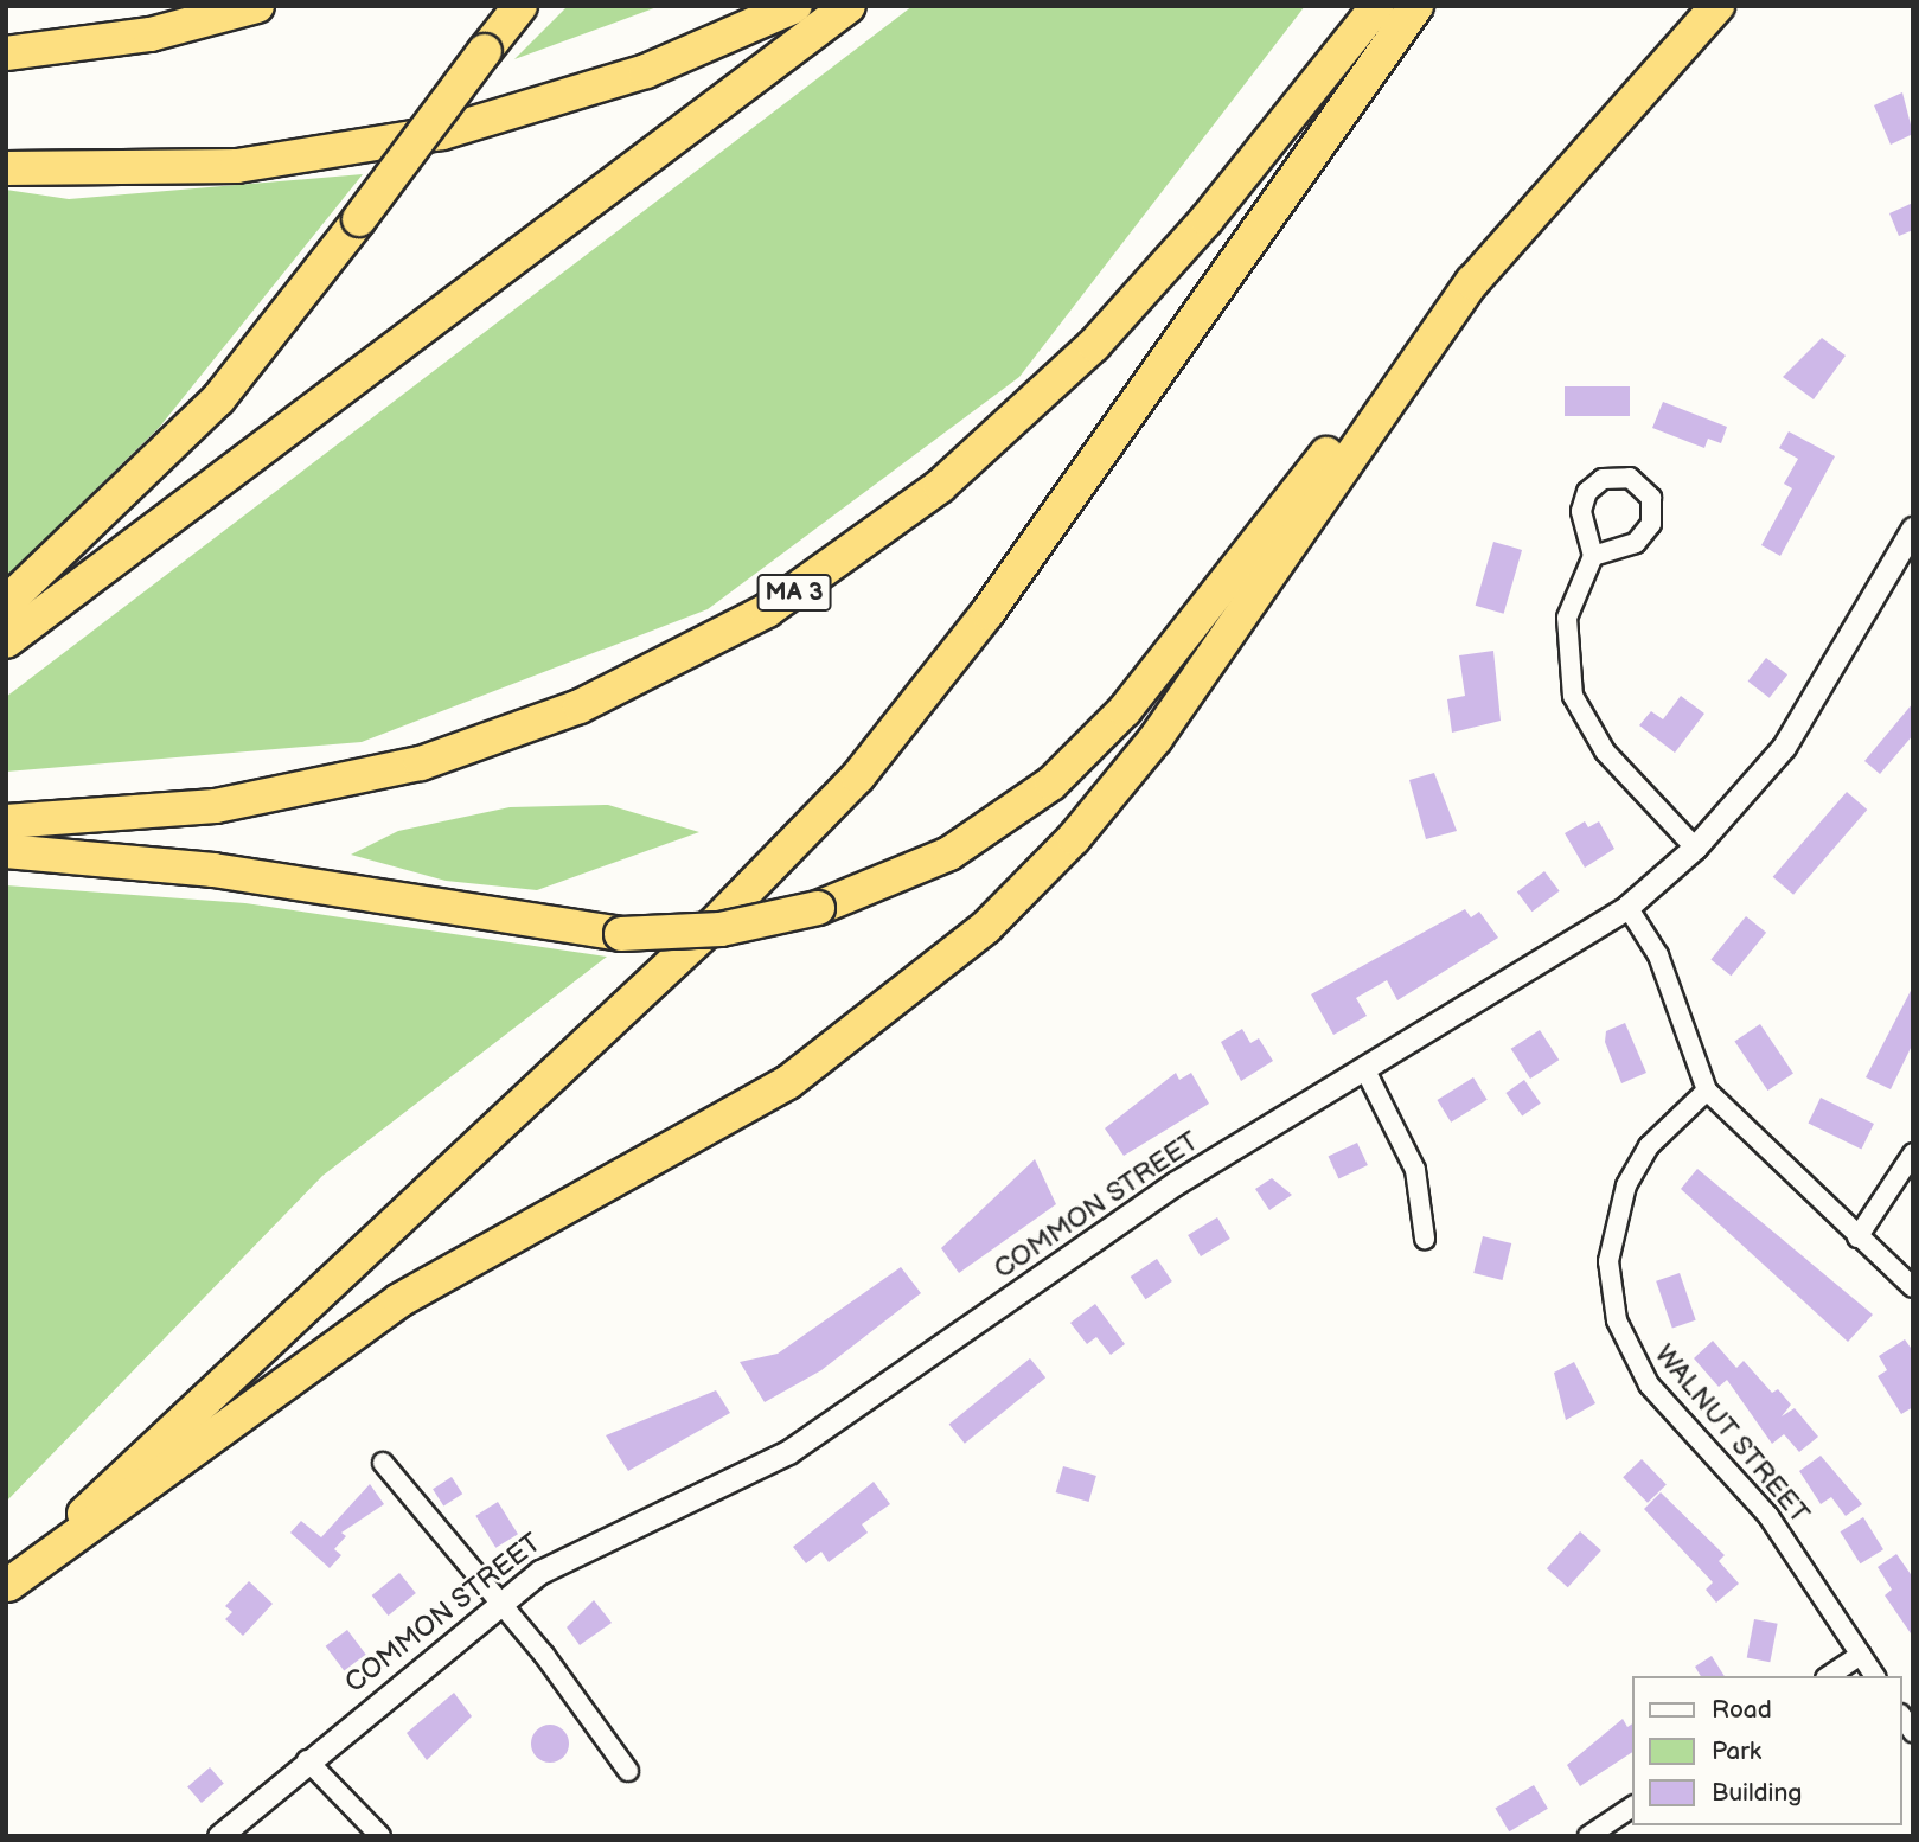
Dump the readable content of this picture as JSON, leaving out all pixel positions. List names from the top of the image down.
{
  "streets": {
    "highway": ["MA 3"],
    "street": ["COMMON STREET", "WALNUT STREET"]
  },
  "legend": ["Road", "Park", "Building"]
}
